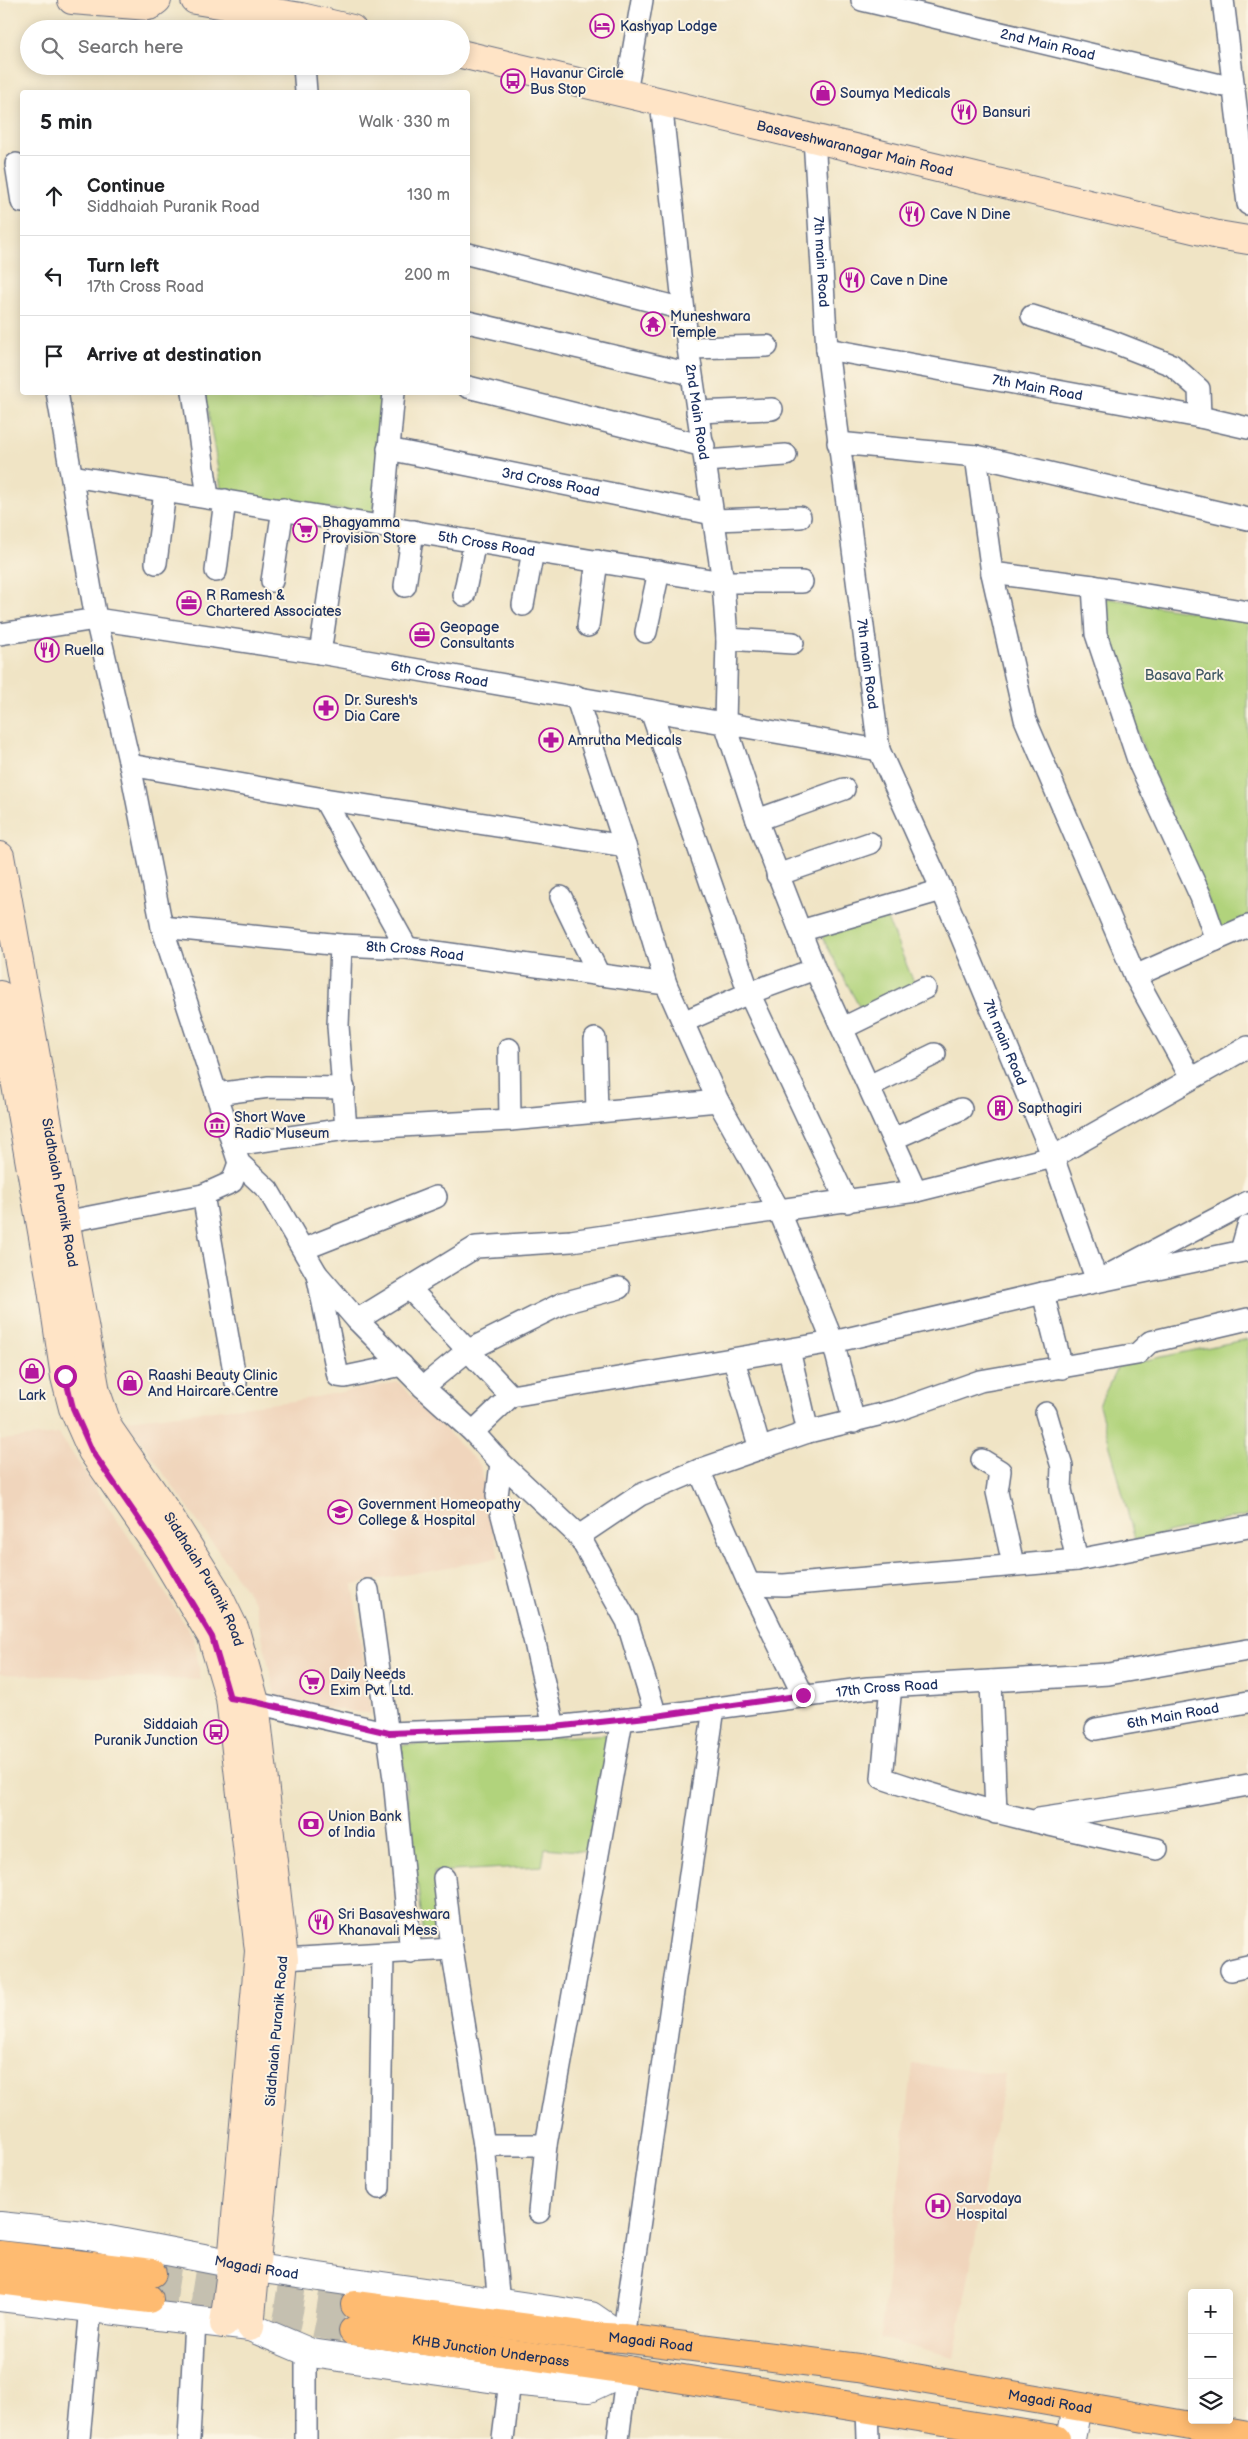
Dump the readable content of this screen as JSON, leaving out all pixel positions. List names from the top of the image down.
{
  "streets": {
    "main road": [
      "Basaveshwaranagar Main Road",
      "Siddhaiah Puranik Road",
      "Magadi Road",
      "KHB Junction Underpass"
    ],
    "street": [
      "2nd Main Road",
      "7th main Road",
      "7th Main Road",
      "3rd Cross Road",
      "5th Cross Road",
      "6th Cross Road",
      "8th Cross Road",
      "17th Cross Road",
      "6th Main Road"
    ]
  },
  "crossings": [
    ["2nd Main Road", "Basaveshwaranagar Main Road"],
    ["2nd Main Road", "3rd Cross Road"],
    ["2nd Main Road", "5th Cross Road"],
    ["2nd Main Road", "6th Cross Road"],
    ["Basaveshwaranagar Main Road", "7th main Road"],
    ["7th main Road", "7th Main Road"],
    ["7th main Road", "6th Cross Road"],
    ["Siddhaiah Puranik Road", "17th Cross Road"],
    ["Siddhaiah Puranik Road", "Magadi Road"],
    ["Magadi Road", "KHB Junction Underpass"]
  ],
  "parks": ["Basava Park"],
  "places": {
    "hotel": ["Kashyap Lodge"],
    "bus stop": ["Havanur Circle Bus Stop", "Siddaiah Puranik Junction"],
    "shop": ["Soumya Medicals", "Lark", "Raashi Beauty Clinic And Haircare Centre"],
    "restaurant": [
      "Bansuri",
      "Cave N Dine",
      "Cave n Dine",
      "Ruella",
      "Sri Basaveshwara Khanavali Mess"
    ],
    "temple": ["Muneshwara Temple"],
    "supermarket": ["Bhagyamma Provision Store", "Daily Needs Exim Pvt. Ltd."],
    "office": ["R Ramesh & Chartered Associates", "Geopage Consultants"],
    "pharmacy": ["Dr. Suresh's Dia Care", "Amrutha Medicals"],
    "building": ["Sapthagiri"],
    "museum": ["Short Wave Radio Museum"],
    "school or university": ["Government Homeopathy College & Hospital"],
    "bank": ["Union Bank of India"],
    "hospital": ["Sarvodaya Hospital"]
  },
  "page": {
    "search": "Search here",
    "heading": ["5 min", "Walk · 330 m"],
    "list": [
      ["Continue", "Siddhaiah Puranik Road", "130 m"],
      ["Turn left", "17th Cross Road", "200 m"],
      "Arrive at destination"
    ],
    "map_buttons": ["+", "−"]
  }
}
